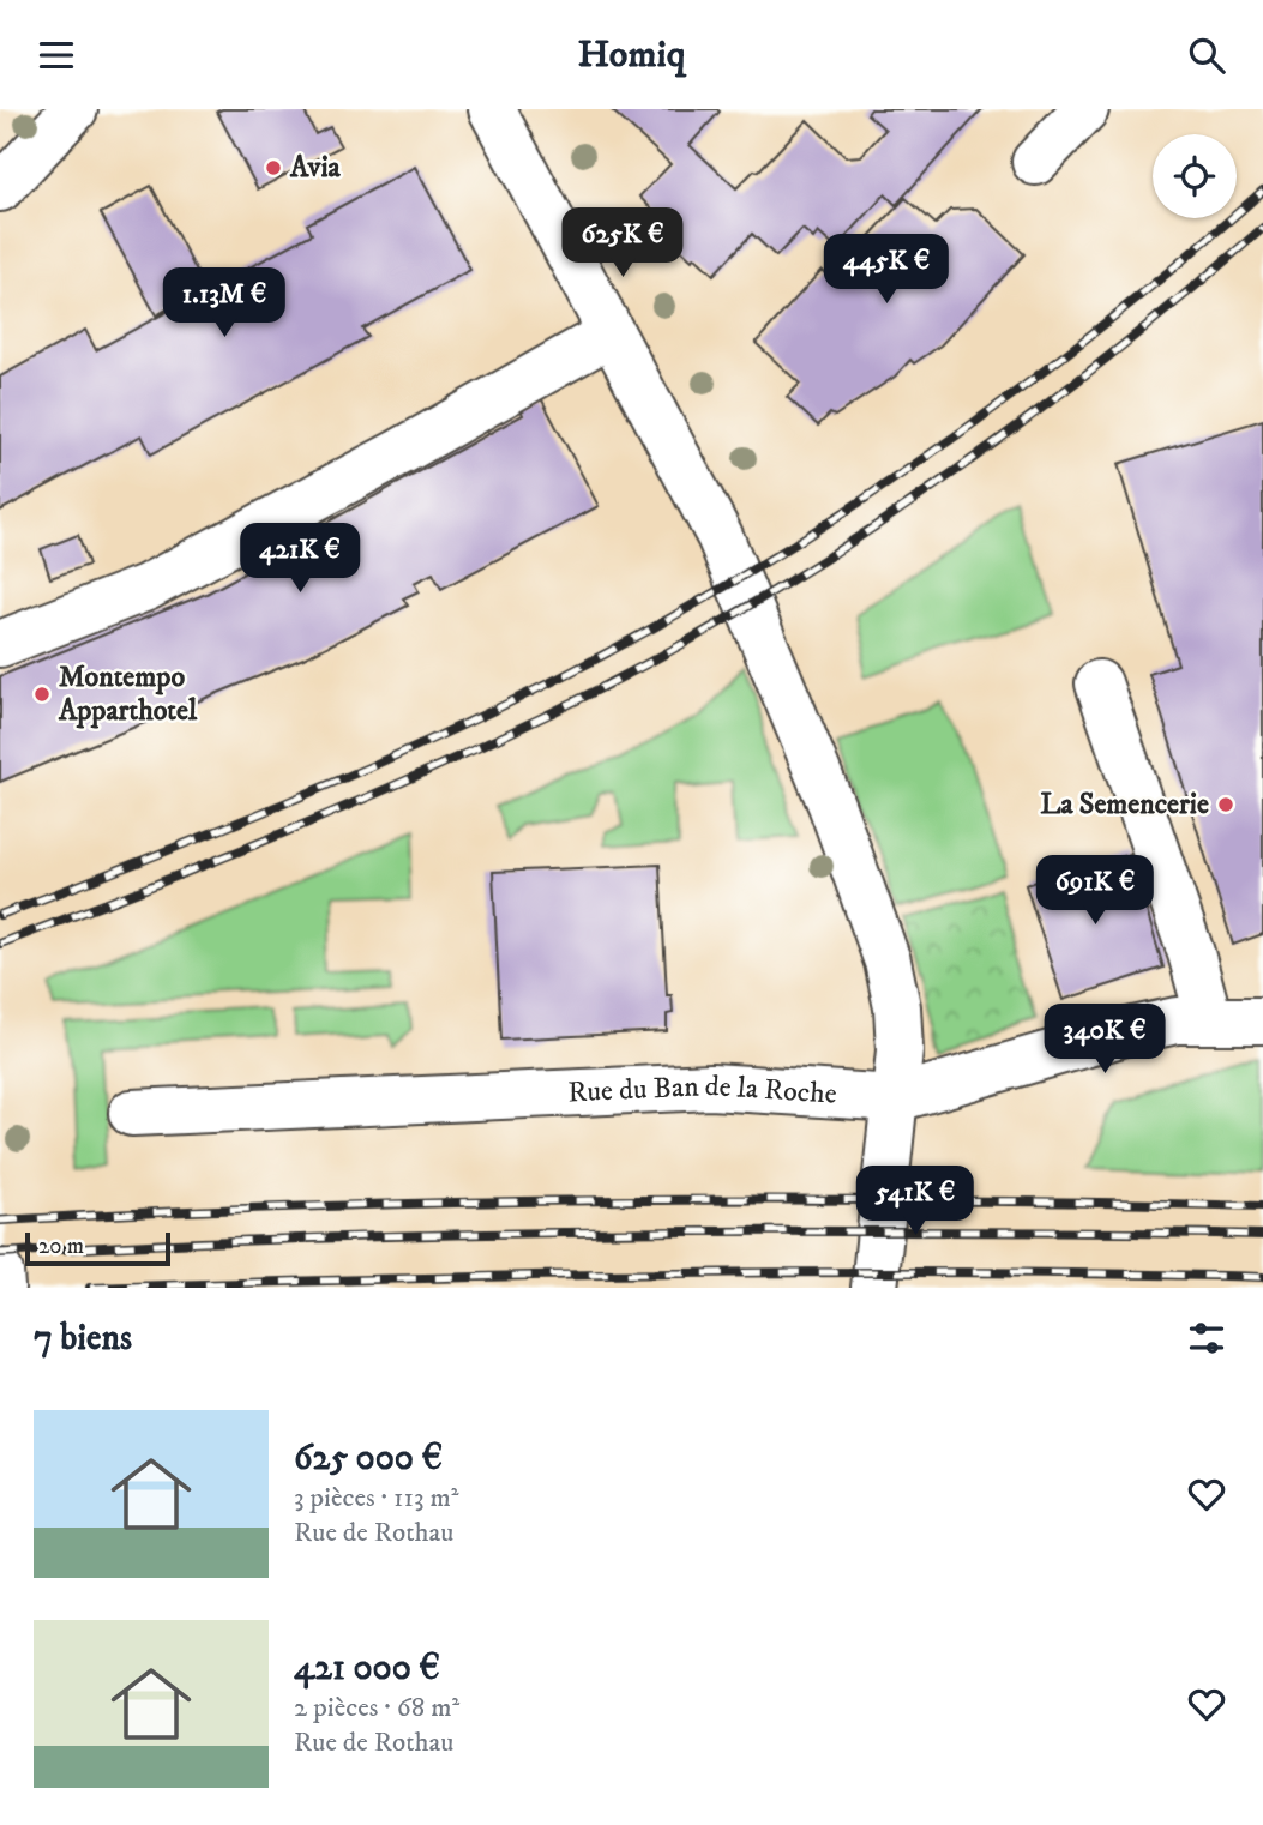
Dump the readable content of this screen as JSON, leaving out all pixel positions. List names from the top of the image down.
{
  "streets": {
    "street": ["Rue du Ban de la Roche"]
  },
  "places": ["Avia", "Montempo Apparthotel", "La Semencerie"],
  "scale_bar": "20 m",
  "page": {
    "header": "Homiq",
    "price": [
      "625K €",
      "445K €",
      "1.13M €",
      "421K €",
      "691K €",
      "340K €",
      "541K €"
    ],
    "scale": "20 m",
    "heading": "7 biens",
    "list": [
      {
        "name": "625 000 €",
        "note": "3 pièces · 113 m² · Rue de Rothau"
      },
      {
        "name": "421 000 €",
        "note": "2 pièces · 68 m² · Rue de Rothau"
      }
    ]
  }
}
